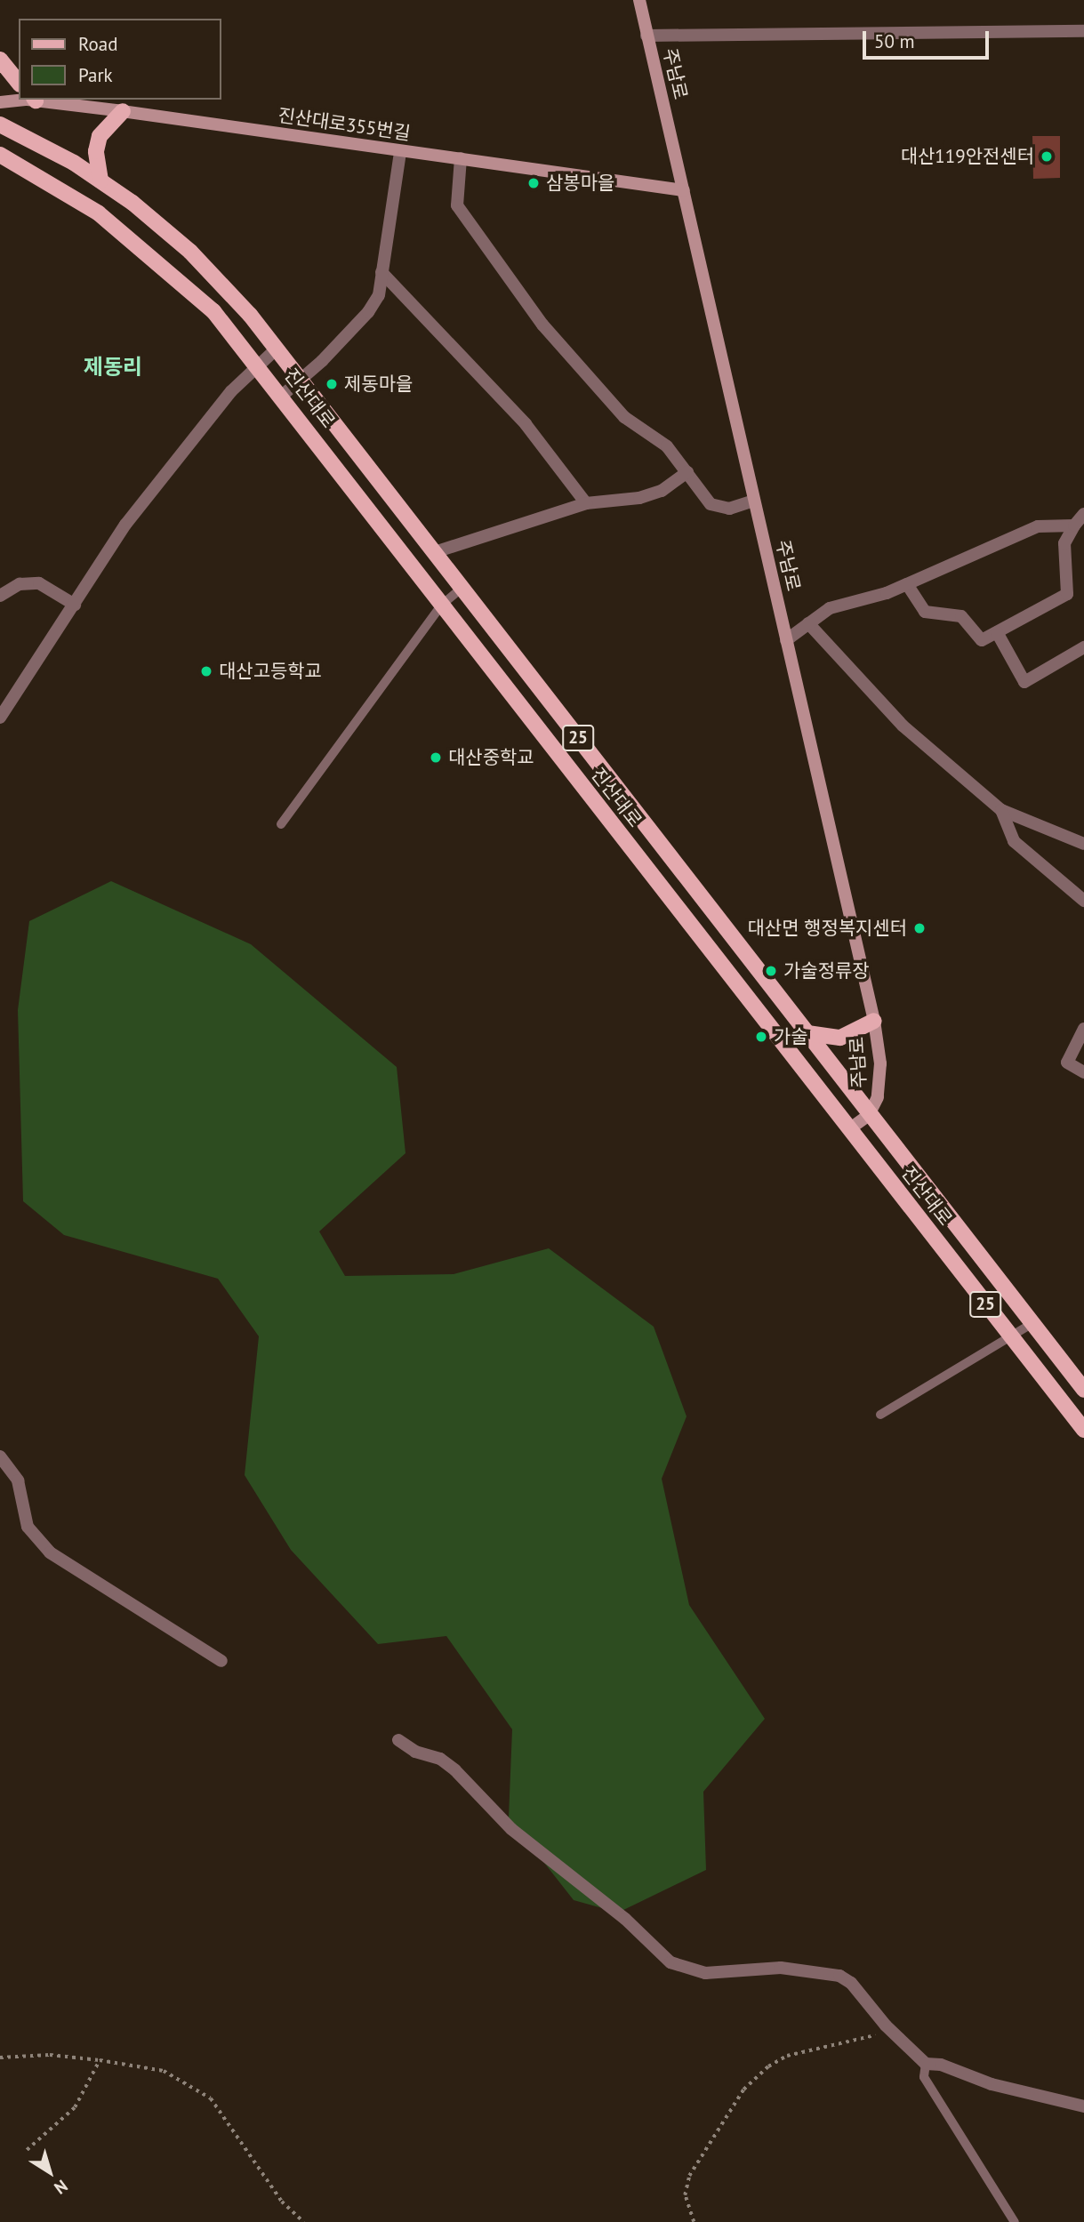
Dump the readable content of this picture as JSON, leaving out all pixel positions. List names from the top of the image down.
{
  "streets": {
    "main road": ["진산대로", "25"],
    "street": ["주남로", "진산대로355번길"]
  },
  "crossings": [
    ["주남로", "진산대로355번길"],
    ["주남로", "진산대로"]
  ],
  "districts": ["제동리"],
  "places": [
    "대산119안전센터",
    "삼봉마을",
    "제동마을",
    "대산고등학교",
    "대산중학교",
    "대산면 행정복지센터",
    "가술정류장",
    "가술"
  ],
  "legend": ["Road", "Park"],
  "scale_bar": "50 m",
  "north": "bottom right"
}
